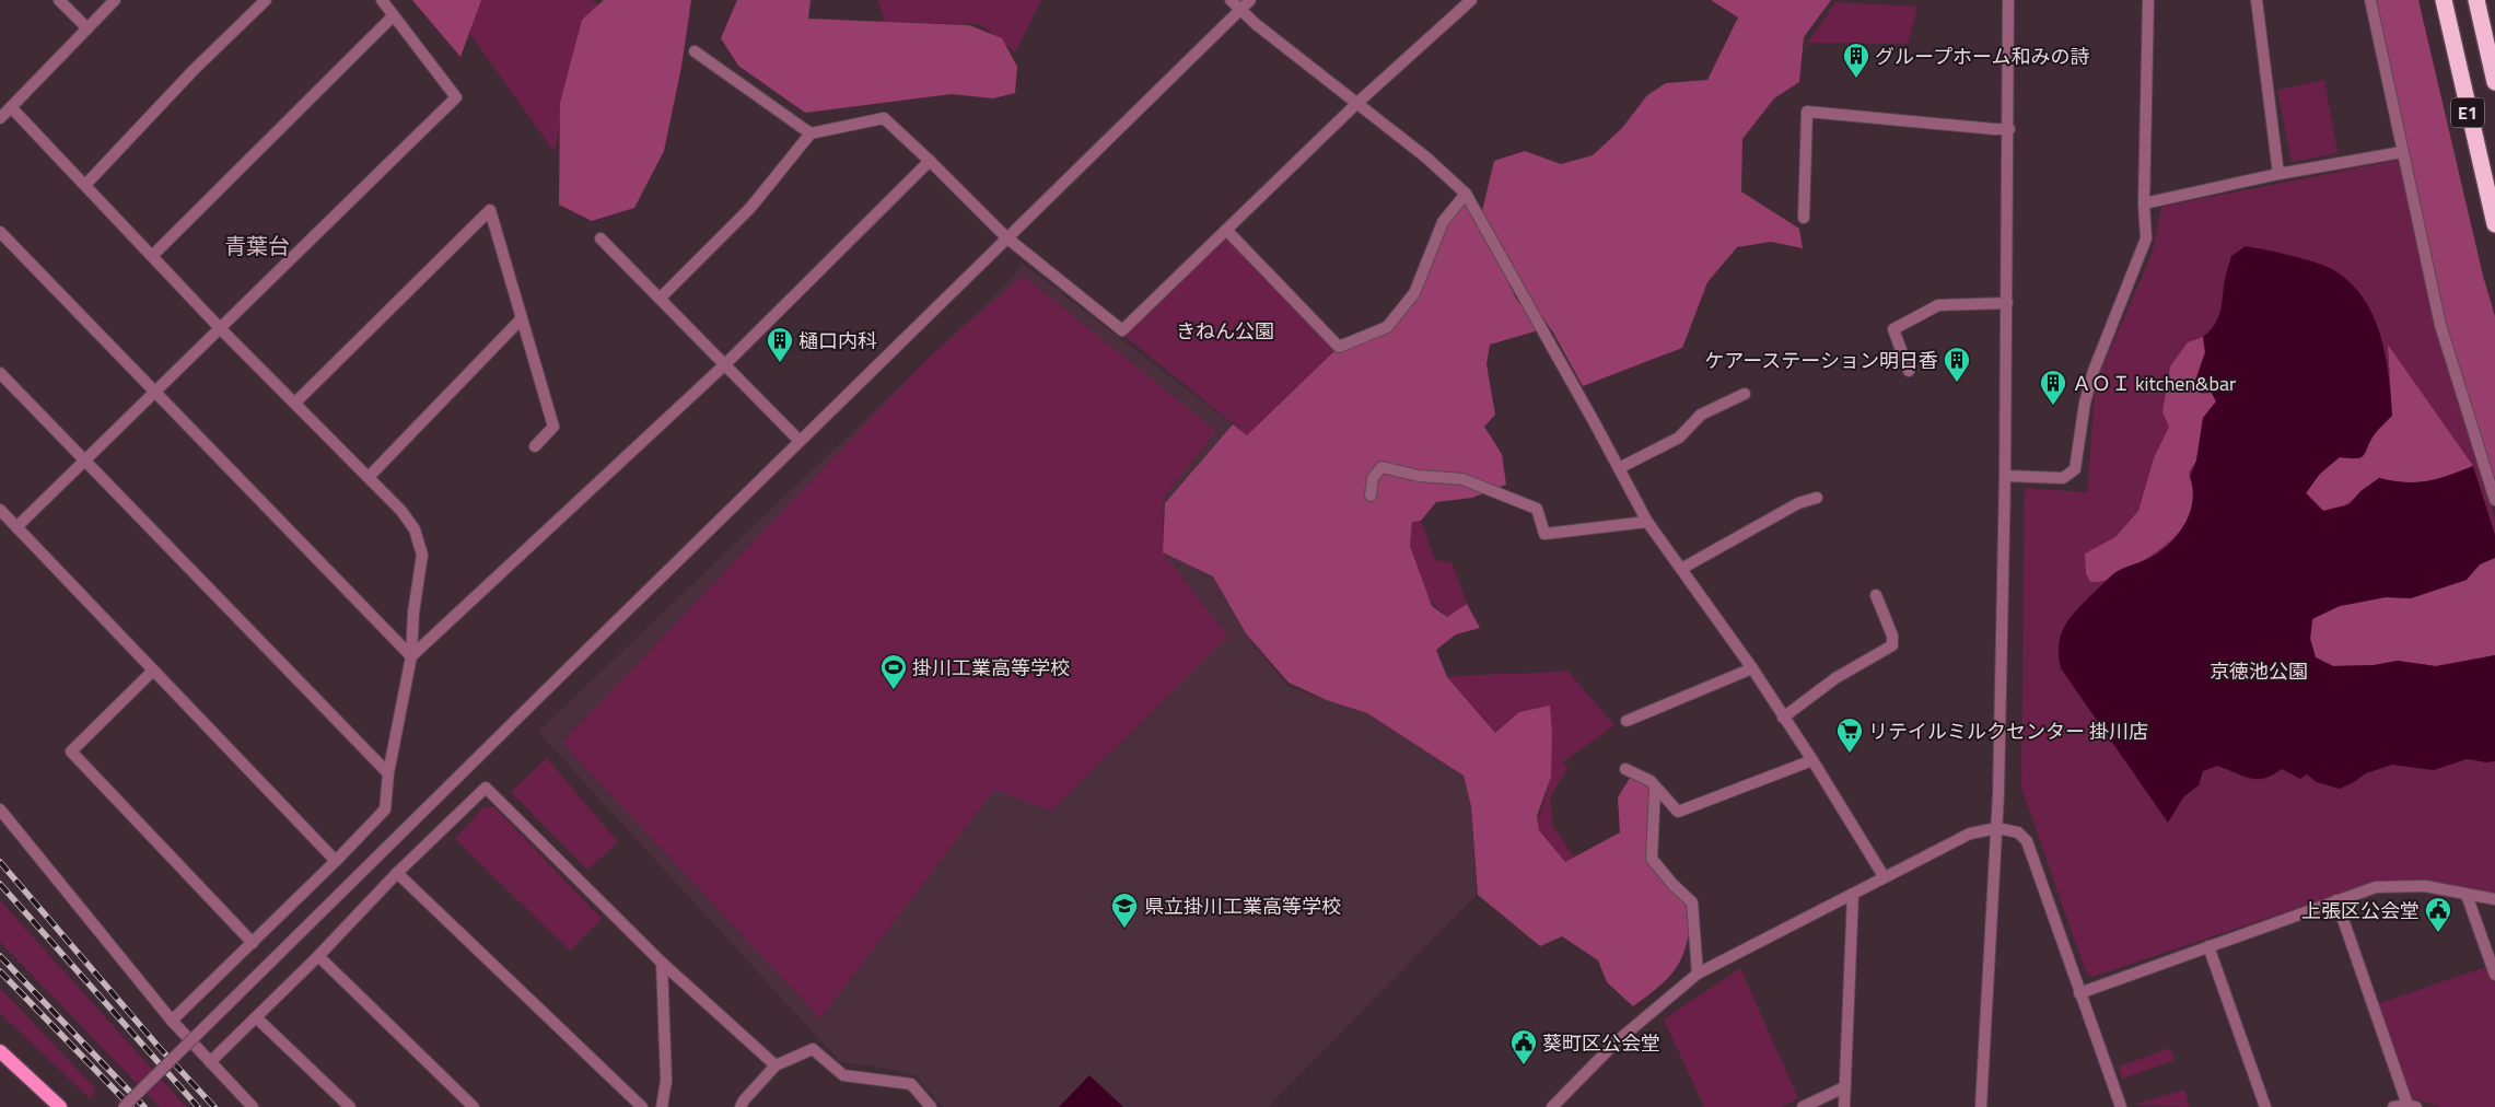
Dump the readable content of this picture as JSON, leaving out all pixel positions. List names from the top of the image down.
{
  "streets": {
    "highway": ["E1"]
  },
  "districts": ["青葉台"],
  "parks": ["きねん公園", "京徳池公園"],
  "places": {
    "building": [
      "グループホーム和みの詩",
      "樋口内科",
      "ケアーステーション明日香",
      "ＡＯＩ kitchen&bar"
    ],
    "sports": ["掛川工業高等学校"],
    "supermarket": ["リテイルミルクセンター 掛川店"],
    "school or university": ["県立掛川工業高等学校"],
    "public building": ["上張区公会堂", "葵町区公会堂"]
  }
}
